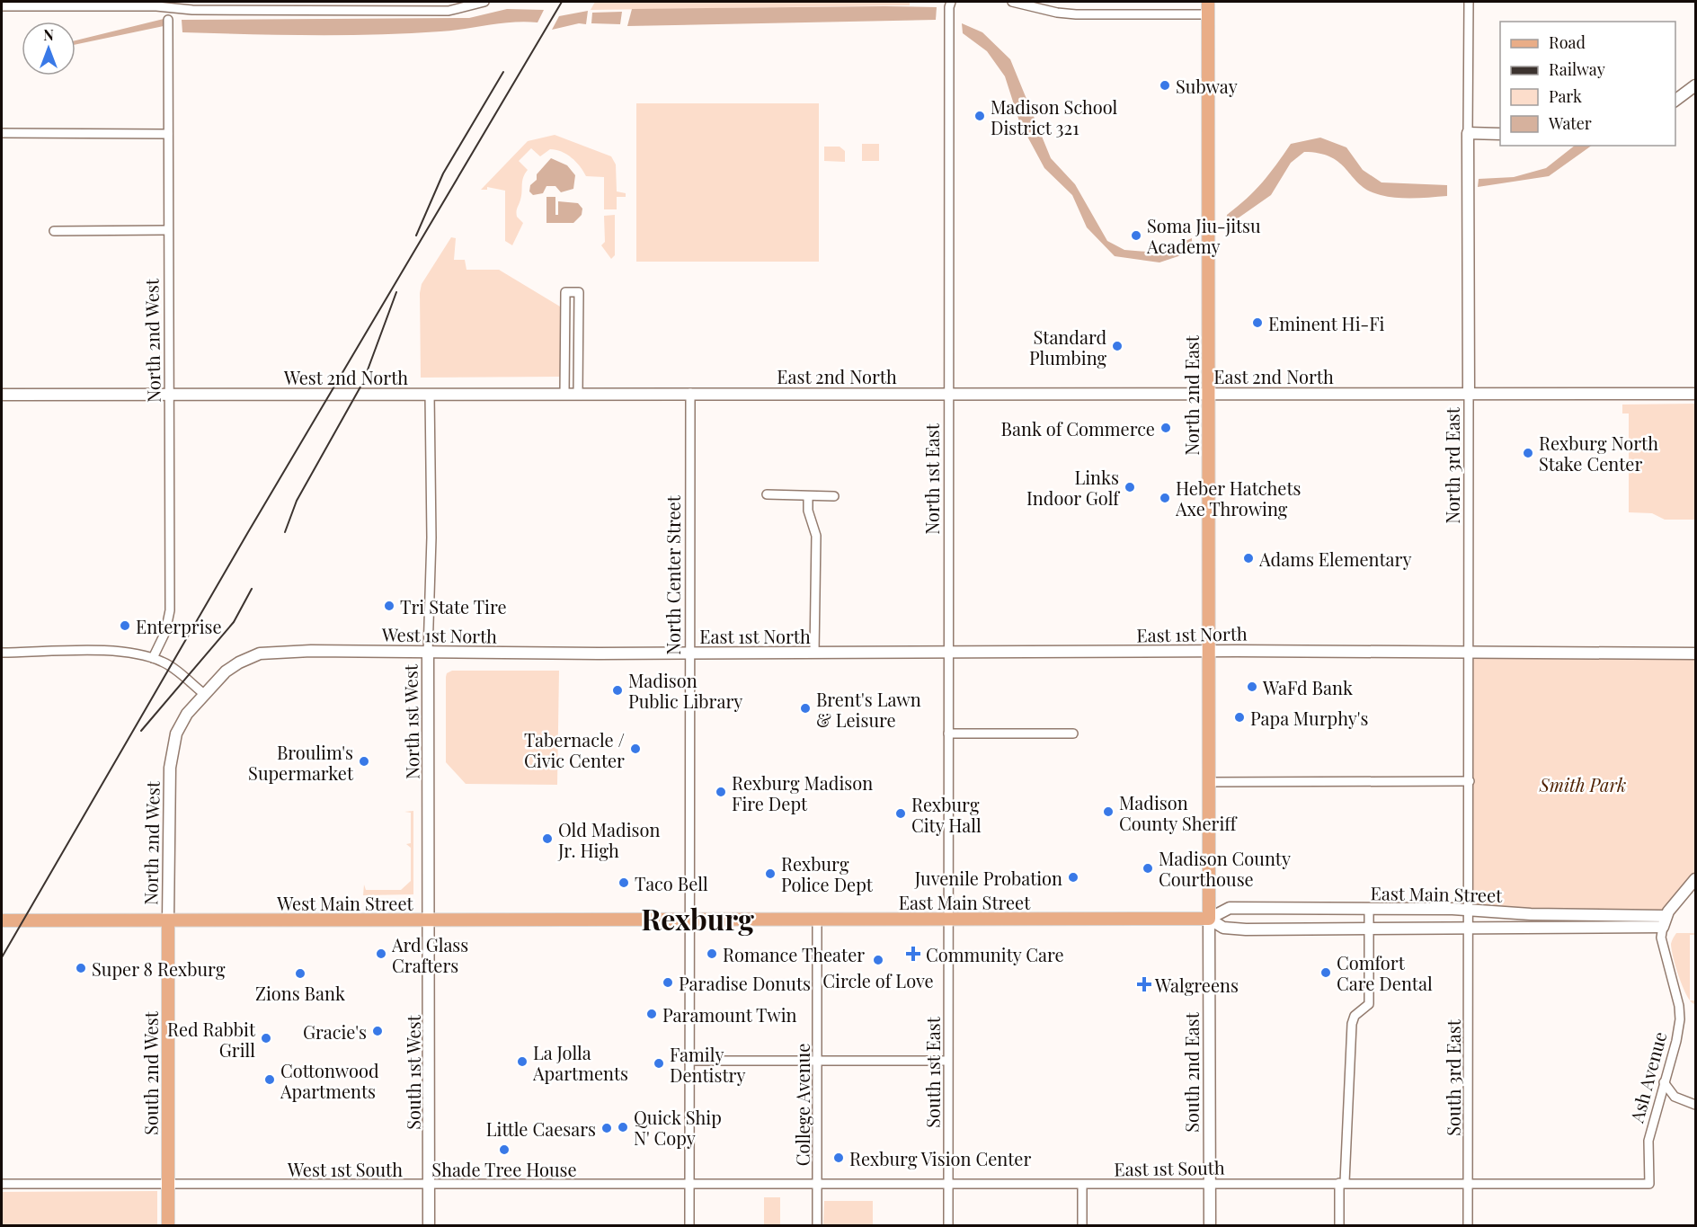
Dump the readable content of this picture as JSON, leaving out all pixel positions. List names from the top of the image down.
{
  "streets": {
    "main road": [
      "North 2nd East",
      "East Main Street",
      "West Main Street",
      "South 2nd West"
    ],
    "street": [
      "North 2nd West",
      "East 2nd North",
      "West 2nd North",
      "North 3rd East",
      "North 1st East",
      "North Center Street",
      "East 1st North",
      "West 1st North",
      "North 1st West",
      "South 1st West",
      "South 1st East",
      "South 2nd East",
      "Ash Avenue",
      "South 3rd East",
      "College Avenue",
      "East 1st South",
      "West 1st South"
    ]
  },
  "crossings": [
    ["North 2nd West", "West 2nd North"],
    ["North 2nd West", "West 1st North"],
    ["North 2nd West", "West Main Street"],
    ["North 2nd West", "South 2nd West"],
    ["East 2nd North", "West 2nd North"],
    ["East 2nd North", "North 2nd East"],
    ["East 2nd North", "North 3rd East"],
    ["East 2nd North", "North 1st East"],
    ["East 2nd North", "North Center Street"],
    ["West 2nd North", "North Center Street"],
    ["West 2nd North", "North 1st West"],
    ["North 2nd East", "East 1st North"],
    ["North 2nd East", "East Main Street"],
    ["North 2nd East", "South 2nd East"],
    ["North 3rd East", "East 1st North"],
    ["North 3rd East", "East Main Street"],
    ["North 3rd East", "South 3rd East"],
    ["North 1st East", "East 1st North"],
    ["North 1st East", "East Main Street"],
    ["North 1st East", "South 1st East"],
    ["North Center Street", "East 1st North"],
    ["North Center Street", "West 1st North"],
    ["North Center Street", "East Main Street"],
    ["North Center Street", "West Main Street"],
    ["North Center Street", "East 1st South"],
    ["North Center Street", "West 1st South"],
    ["East 1st North", "West 1st North"],
    ["West 1st North", "North 1st West"],
    ["North 1st West", "West Main Street"],
    ["North 1st West", "South 1st West"],
    ["East Main Street", "West Main Street"],
    ["East Main Street", "South 1st East"],
    ["East Main Street", "South 2nd East"],
    ["East Main Street", "Ash Avenue"],
    ["East Main Street", "South 3rd East"],
    ["East Main Street", "College Avenue"],
    ["West Main Street", "South 1st West"],
    ["West Main Street", "South 2nd West"],
    ["South 1st West", "West 1st South"],
    ["South 1st East", "East 1st South"],
    ["South 2nd East", "East 1st South"],
    ["South 2nd West", "West 1st South"],
    ["Ash Avenue", "East 1st South"],
    ["South 3rd East", "East 1st South"],
    ["College Avenue", "East 1st South"],
    ["East 1st South", "West 1st South"]
  ],
  "districts": ["Rexburg"],
  "parks": ["Smith Park"],
  "places": {
    "other": [
      "Subway",
      "Madison School District 321",
      "Soma Jiu-jitsu Academy",
      "Eminent Hi-Fi",
      "Standard Plumbing",
      "Bank of Commerce",
      "Rexburg North Stake Center",
      "Links Indoor Golf",
      "Heber Hatchets Axe Throwing",
      "Adams Elementary",
      "Tri State Tire",
      "Enterprise",
      "WaFd Bank",
      "Madison Public Library",
      "Brent's Lawn & Leisure",
      "Papa Murphy's",
      "Tabernacle / Civic Center",
      "Broulim's Supermarket",
      "Rexburg Madison Fire Dept",
      "Madison County Sheriff",
      "Rexburg City Hall",
      "Old Madison Jr. High",
      "Madison County Courthouse",
      "Rexburg Police Dept",
      "Juvenile Probation",
      "Taco Bell",
      "Ard Glass Crafters",
      "Romance Theater",
      "Circle of Love",
      "Super 8 Rexburg",
      "Comfort Care Dental",
      "Zions Bank",
      "Paradise Donuts",
      "Paramount Twin",
      "Gracie's",
      "Red Rabbit Grill",
      "La Jolla Apartments",
      "Family Dentistry",
      "Cottonwood Apartments",
      "Quick Ship N' Copy",
      "Little Caesars",
      "Shade Tree House",
      "Rexburg Vision Center"
    ],
    "health": ["Community Care", "Walgreens"]
  },
  "legend": [
    "Road",
    "Railway",
    "Park",
    "Water"
  ],
  "north": "top"
}
